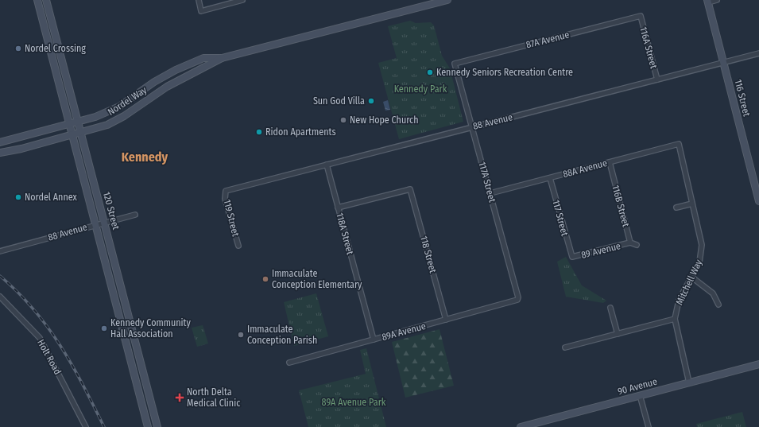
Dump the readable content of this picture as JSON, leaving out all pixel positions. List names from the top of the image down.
{
  "streets": {
    "main road": [
      "116 Street",
      "Nordel Way",
      "120 Street",
      "90 Avenue"
    ],
    "street": [
      "87A Avenue",
      "116A Street",
      "88 Avenue",
      "88A Avenue",
      "117A Street",
      "116B Street",
      "119 Street",
      "117 Street",
      "118A Street",
      "89 Avenue",
      "118 Street",
      "Mitchell Way",
      "89A Avenue",
      "Holt Road"
    ]
  },
  "crossings": [
    ["87A Avenue", "116A Street"],
    ["87A Avenue", "117A Street"],
    ["116A Street", "88 Avenue"],
    ["116 Street", "88 Avenue"],
    ["Nordel Way", "120 Street"],
    ["88 Avenue", "117A Street"],
    ["88 Avenue", "120 Street"],
    ["88 Avenue", "119 Street"],
    ["88 Avenue", "118A Street"],
    ["88A Avenue", "117A Street"],
    ["88A Avenue", "116B Street"],
    ["88A Avenue", "117 Street"],
    ["88A Avenue", "Mitchell Way"],
    ["117A Street", "89A Avenue"],
    ["116B Street", "89 Avenue"],
    ["117 Street", "89 Avenue"],
    ["118A Street", "118 Street"],
    ["118A Street", "89A Avenue"],
    ["118 Street", "89A Avenue"],
    ["Mitchell Way", "90 Avenue"]
  ],
  "districts": ["Kennedy"],
  "parks": ["Kennedy Park", "89A Avenue Park"],
  "places": {
    "other": [
      "Nordel Crossing",
      "Kennedy Seniors Recreation Centre",
      "Sun God Villa",
      "New Hope Church",
      "Ridon Apartments",
      "Nordel Annex",
      "Immaculate Conception Elementary",
      "Kennedy Community Hall Association",
      "Immaculate Conception Parish"
    ],
    "health": ["North Delta Medical Clinic"]
  }
}
